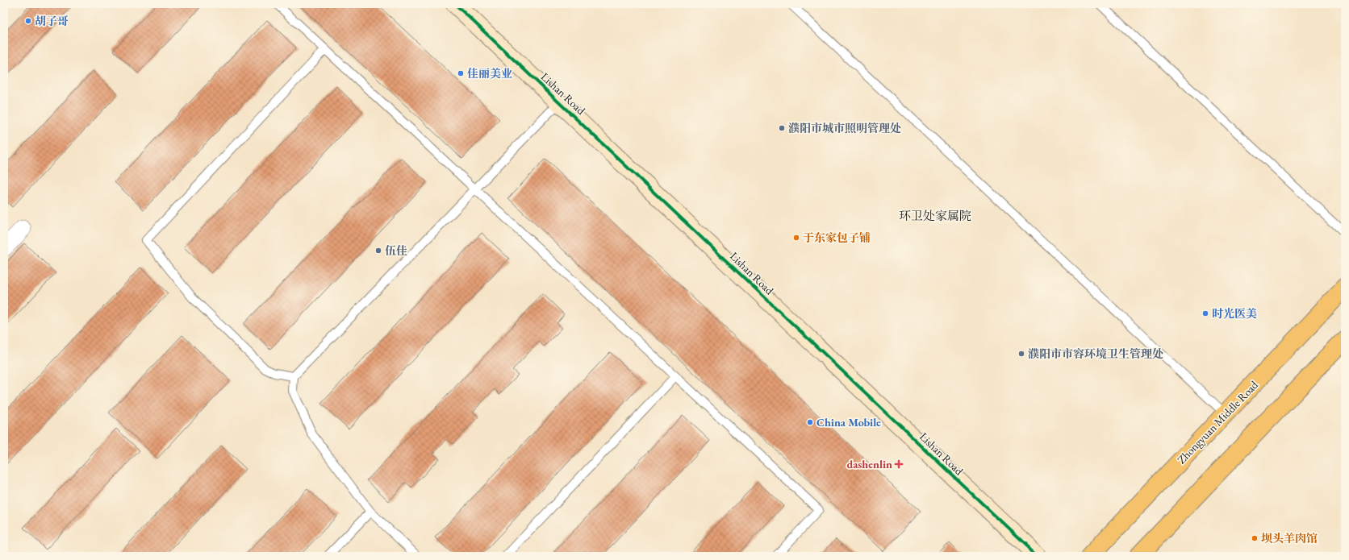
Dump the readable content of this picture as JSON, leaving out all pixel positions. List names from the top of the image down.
{
  "streets": {
    "main road": ["Zhongyuan Middle Road"],
    "street": ["Lishan Road"]
  },
  "districts": ["环卫处家属院"],
  "places": {
    "other": [
      "胡子哥",
      "佳丽美业",
      "濮阳市城市照明管理处",
      "于东家包子铺",
      "伍佳",
      "时光医美",
      "濮阳市市容环境卫生管理处",
      "China Mobile",
      "坝头羊肉馆"
    ],
    "health": ["dashenlin"]
  }
}
